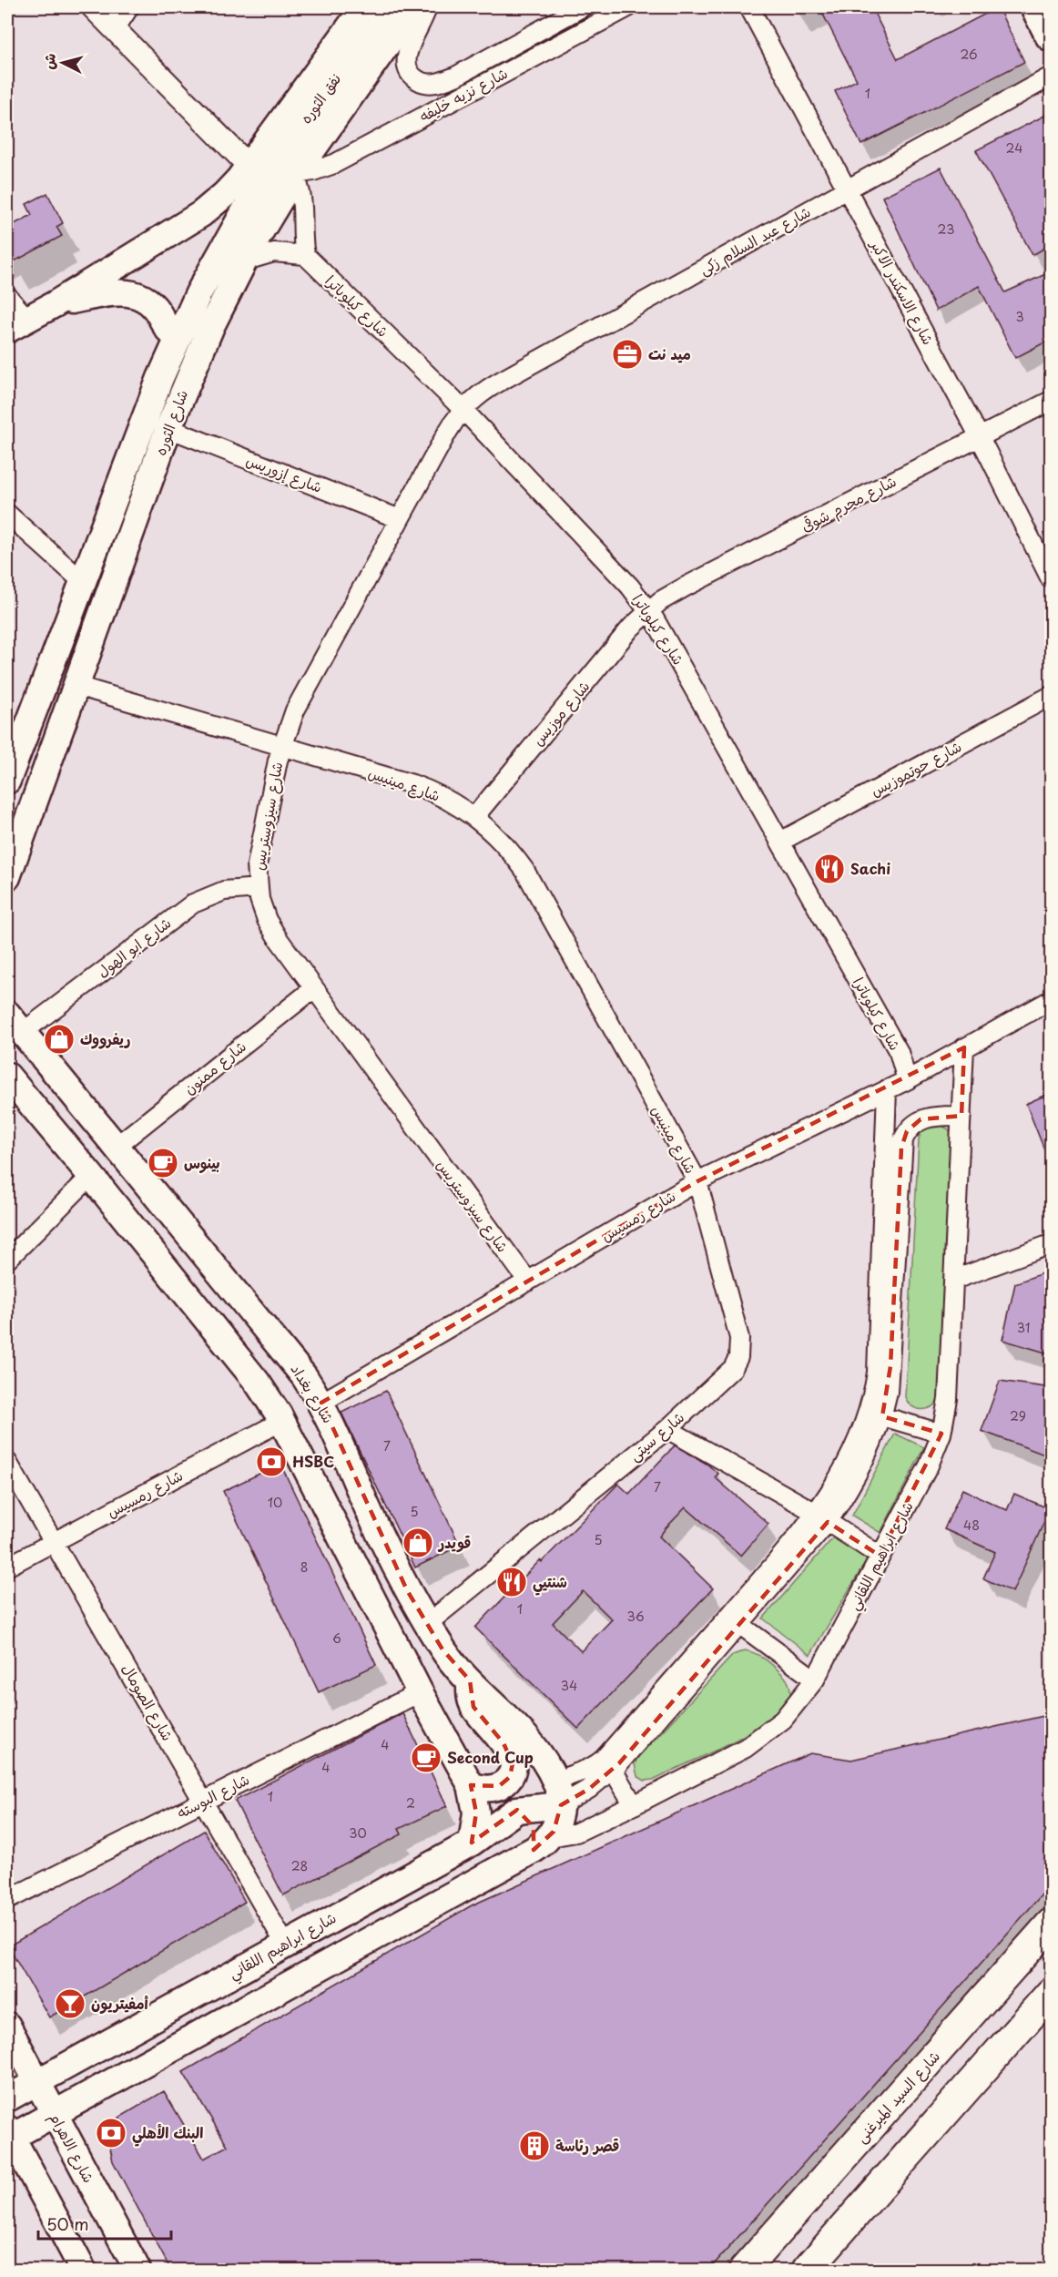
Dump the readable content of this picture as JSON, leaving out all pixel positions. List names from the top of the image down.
{
  "streets": {
    "main road": [
      "نفق الثوره",
      "شارع الثوره",
      "شارع بغداد",
      "شارع ابراهيم اللقاني",
      "شارع السيد الميرغنى",
      "شارع الاهرام"
    ],
    "street": [
      "شارع نزيه خليفه",
      "شارع عبد السلام زكى",
      "شارع الاسكندر الاكبر",
      "شارع كيلوباترا",
      "شارع إزوريس",
      "شارع محرم شوقى",
      "شارع موزيس",
      "شارع حوتموزيس",
      "شارع مينيس",
      "شارع سيزوستريس",
      "شارع ابو الهول",
      "شارع ممنون",
      "شارع رمسيس",
      "شارع سيتى",
      "شارع الصومال",
      "شارع البوسته"
    ]
  },
  "crossings": [
    ["شارع نزيه خليفه", "شارع الثوره"],
    ["نفق الثوره", "شارع الثوره"],
    ["شارع عبد السلام زكى", "شارع الاسكندر الاكبر"],
    ["شارع عبد السلام زكى", "شارع كيلوباترا"],
    ["شارع عبد السلام زكى", "شارع سيزوستريس"],
    ["شارع الاسكندر الاكبر", "شارع محرم شوقى"],
    ["شارع كيلوباترا", "شارع محرم شوقى"],
    ["شارع كيلوباترا", "شارع موزيس"],
    ["شارع كيلوباترا", "شارع حوتموزيس"],
    ["شارع كيلوباترا", "شارع سيزوستريس"],
    ["شارع كيلوباترا", "شارع رمسيس"],
    ["شارع الثوره", "شارع إزوريس"],
    ["شارع الثوره", "شارع مينيس"],
    ["شارع إزوريس", "شارع سيزوستريس"],
    ["شارع محرم شوقى", "شارع موزيس"],
    ["شارع موزيس", "شارع مينيس"],
    ["شارع مينيس", "شارع سيزوستريس"],
    ["شارع مينيس", "شارع رمسيس"],
    ["شارع مينيس", "شارع سيتى"],
    ["شارع سيزوستريس", "شارع ابو الهول"],
    ["شارع سيزوستريس", "شارع ممنون"],
    ["شارع سيزوستريس", "شارع رمسيس"],
    ["شارع ابو الهول", "شارع بغداد"],
    ["شارع ممنون", "شارع بغداد"],
    ["شارع رمسيس", "شارع بغداد"],
    ["شارع رمسيس", "شارع سيتى"],
    ["شارع رمسيس", "شارع ابراهيم اللقاني"],
    ["شارع رمسيس", "شارع الصومال"],
    ["شارع بغداد", "شارع سيتى"],
    ["شارع بغداد", "شارع ابراهيم اللقاني"],
    ["شارع ابراهيم اللقاني", "شارع الصومال"],
    ["شارع ابراهيم اللقاني", "شارع الاهرام"],
    ["شارع الصومال", "شارع البوسته"]
  ],
  "places": {
    "office": ["ميد نت"],
    "restaurant": ["Sachi", "شنتيي"],
    "shop": ["ريفرووك", "قويدر"],
    "cafe": ["بينوس", "Second Cup"],
    "bank": ["HSBC", "البنك الأهلي"],
    "bar": ["أمفيتريون"],
    "building": ["قصر رئاسة"]
  },
  "house_numbers": [
    "26",
    "1",
    "24",
    "23",
    "3",
    "31",
    "29",
    "7",
    "7",
    "10",
    "5",
    "48",
    "5",
    "8",
    "1",
    "36",
    "6",
    "34",
    "4",
    "4",
    "1",
    "2",
    "30",
    "28"
  ],
  "scale_bar": "50 m",
  "north": "left"
}
